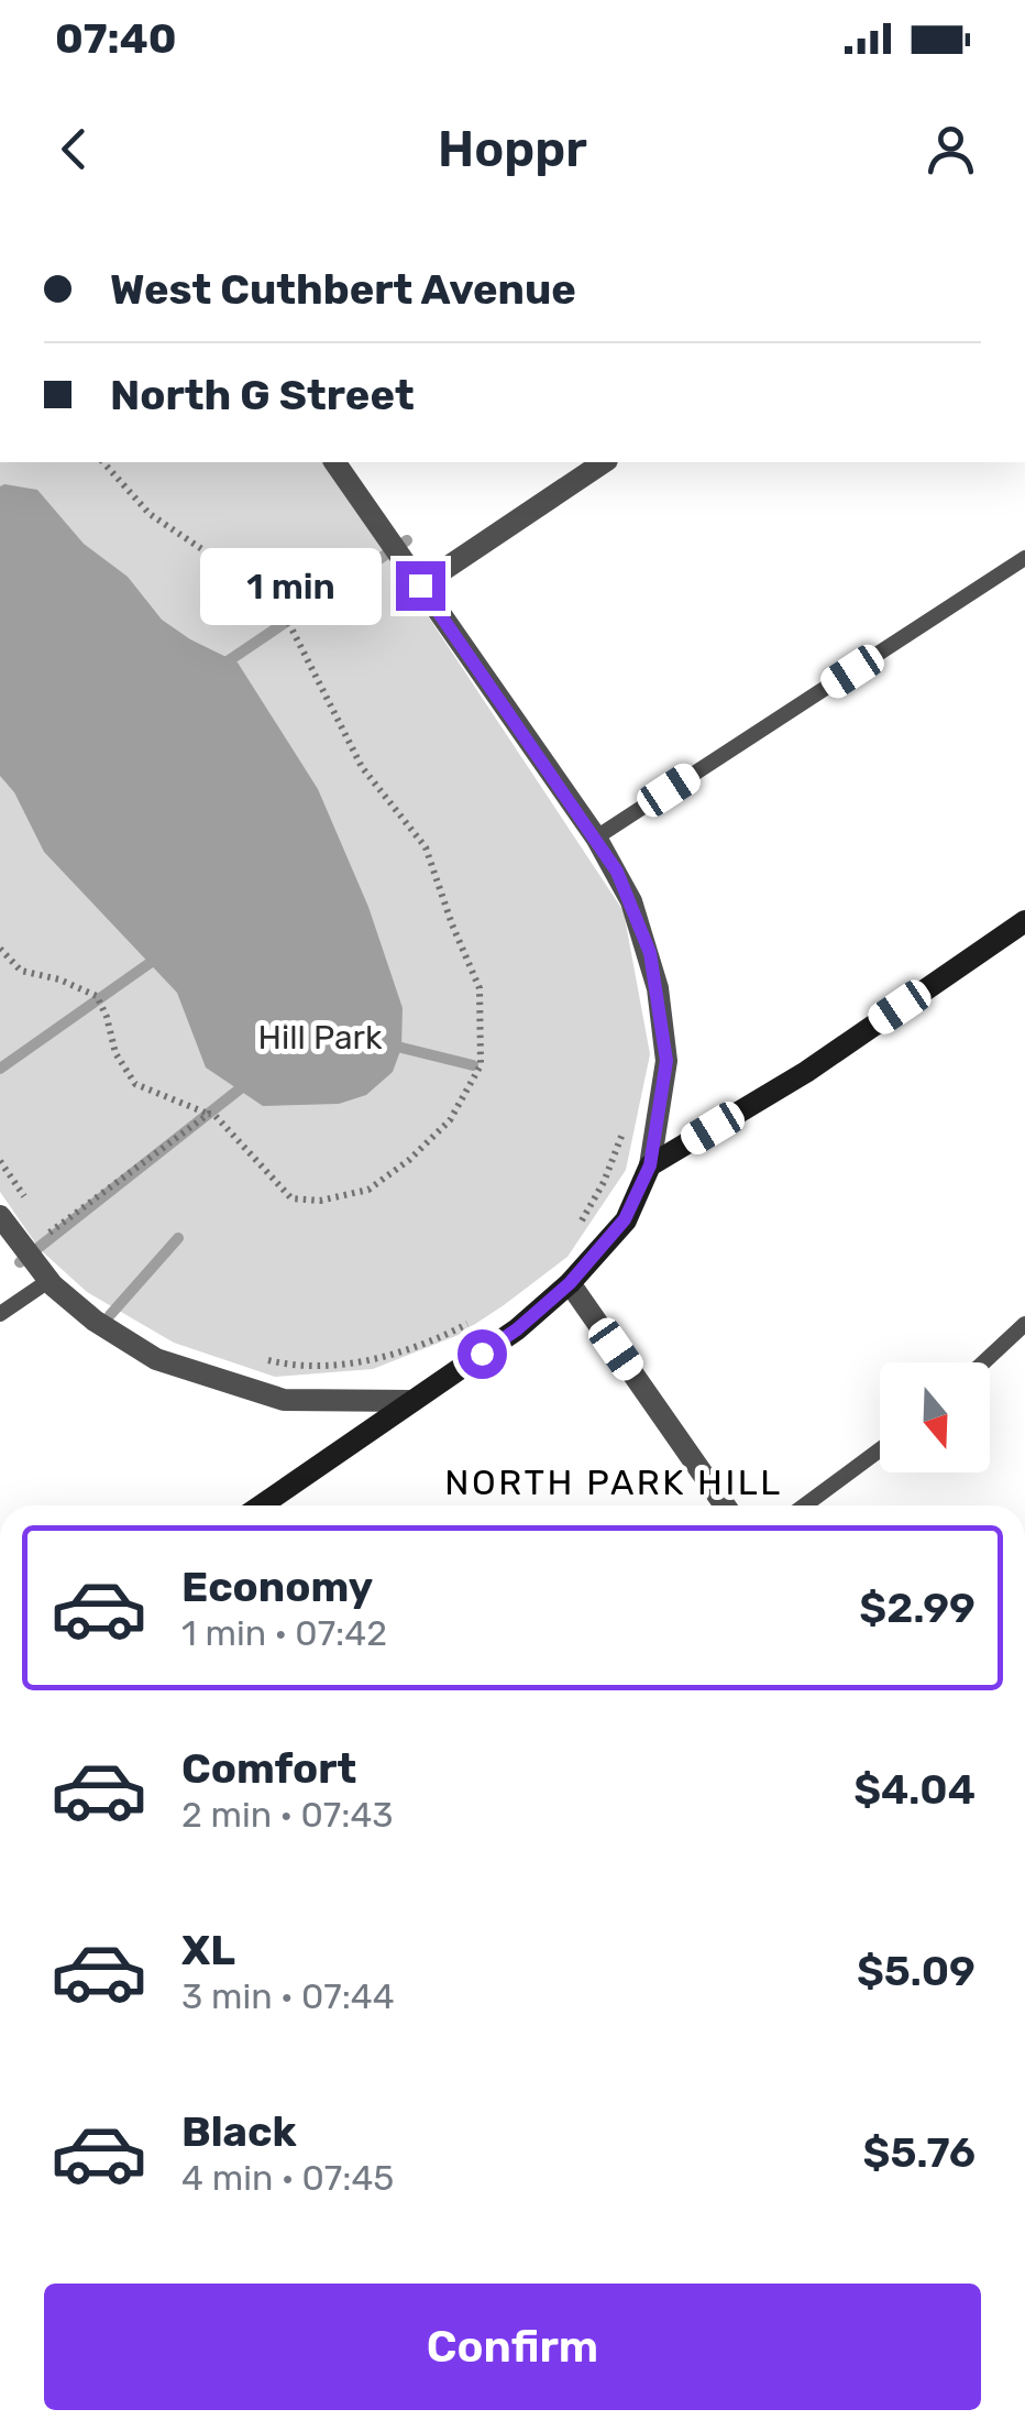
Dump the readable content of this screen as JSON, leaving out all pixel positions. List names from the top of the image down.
{
  "districts": ["NORTH PARK HILL"],
  "parks": ["Hill Park"],
  "north": "bottom",
  "page": {
    "status": "07:40",
    "header": "Hoppr",
    "banner": ["West Cuthbert Avenue", "North G Street"],
    "bubble": "1 min",
    "list": [
      {
        "name": "Economy",
        "note": "1 min · 07:42",
        "value": "$2.99"
      },
      {
        "name": "Comfort",
        "note": "2 min · 07:43",
        "value": "$4.04"
      },
      {
        "name": "XL",
        "note": "3 min · 07:44",
        "value": "$5.09"
      },
      {
        "name": "Black",
        "note": "4 min · 07:45",
        "value": "$5.76"
      }
    ],
    "buttons": "Confirm"
  }
}
